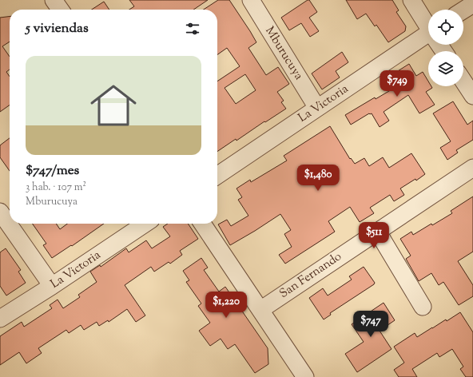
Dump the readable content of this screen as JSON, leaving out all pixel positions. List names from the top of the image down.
{
  "streets": {
    "street": ["Mburucuya", "La Victoria", "San Fernando"]
  },
  "crossings": [
    ["Mburucuya", "La Victoria"]
  ],
  "page": {
    "heading": "5 viviendas",
    "list": [
      {
        "name": "$747/mes",
        "note": "3 hab. · 107 m² · Mburucuya"
      }
    ],
    "price": [
      "$749",
      "$1,480",
      "$511",
      "$1,220",
      "$747"
    ]
  }
}
